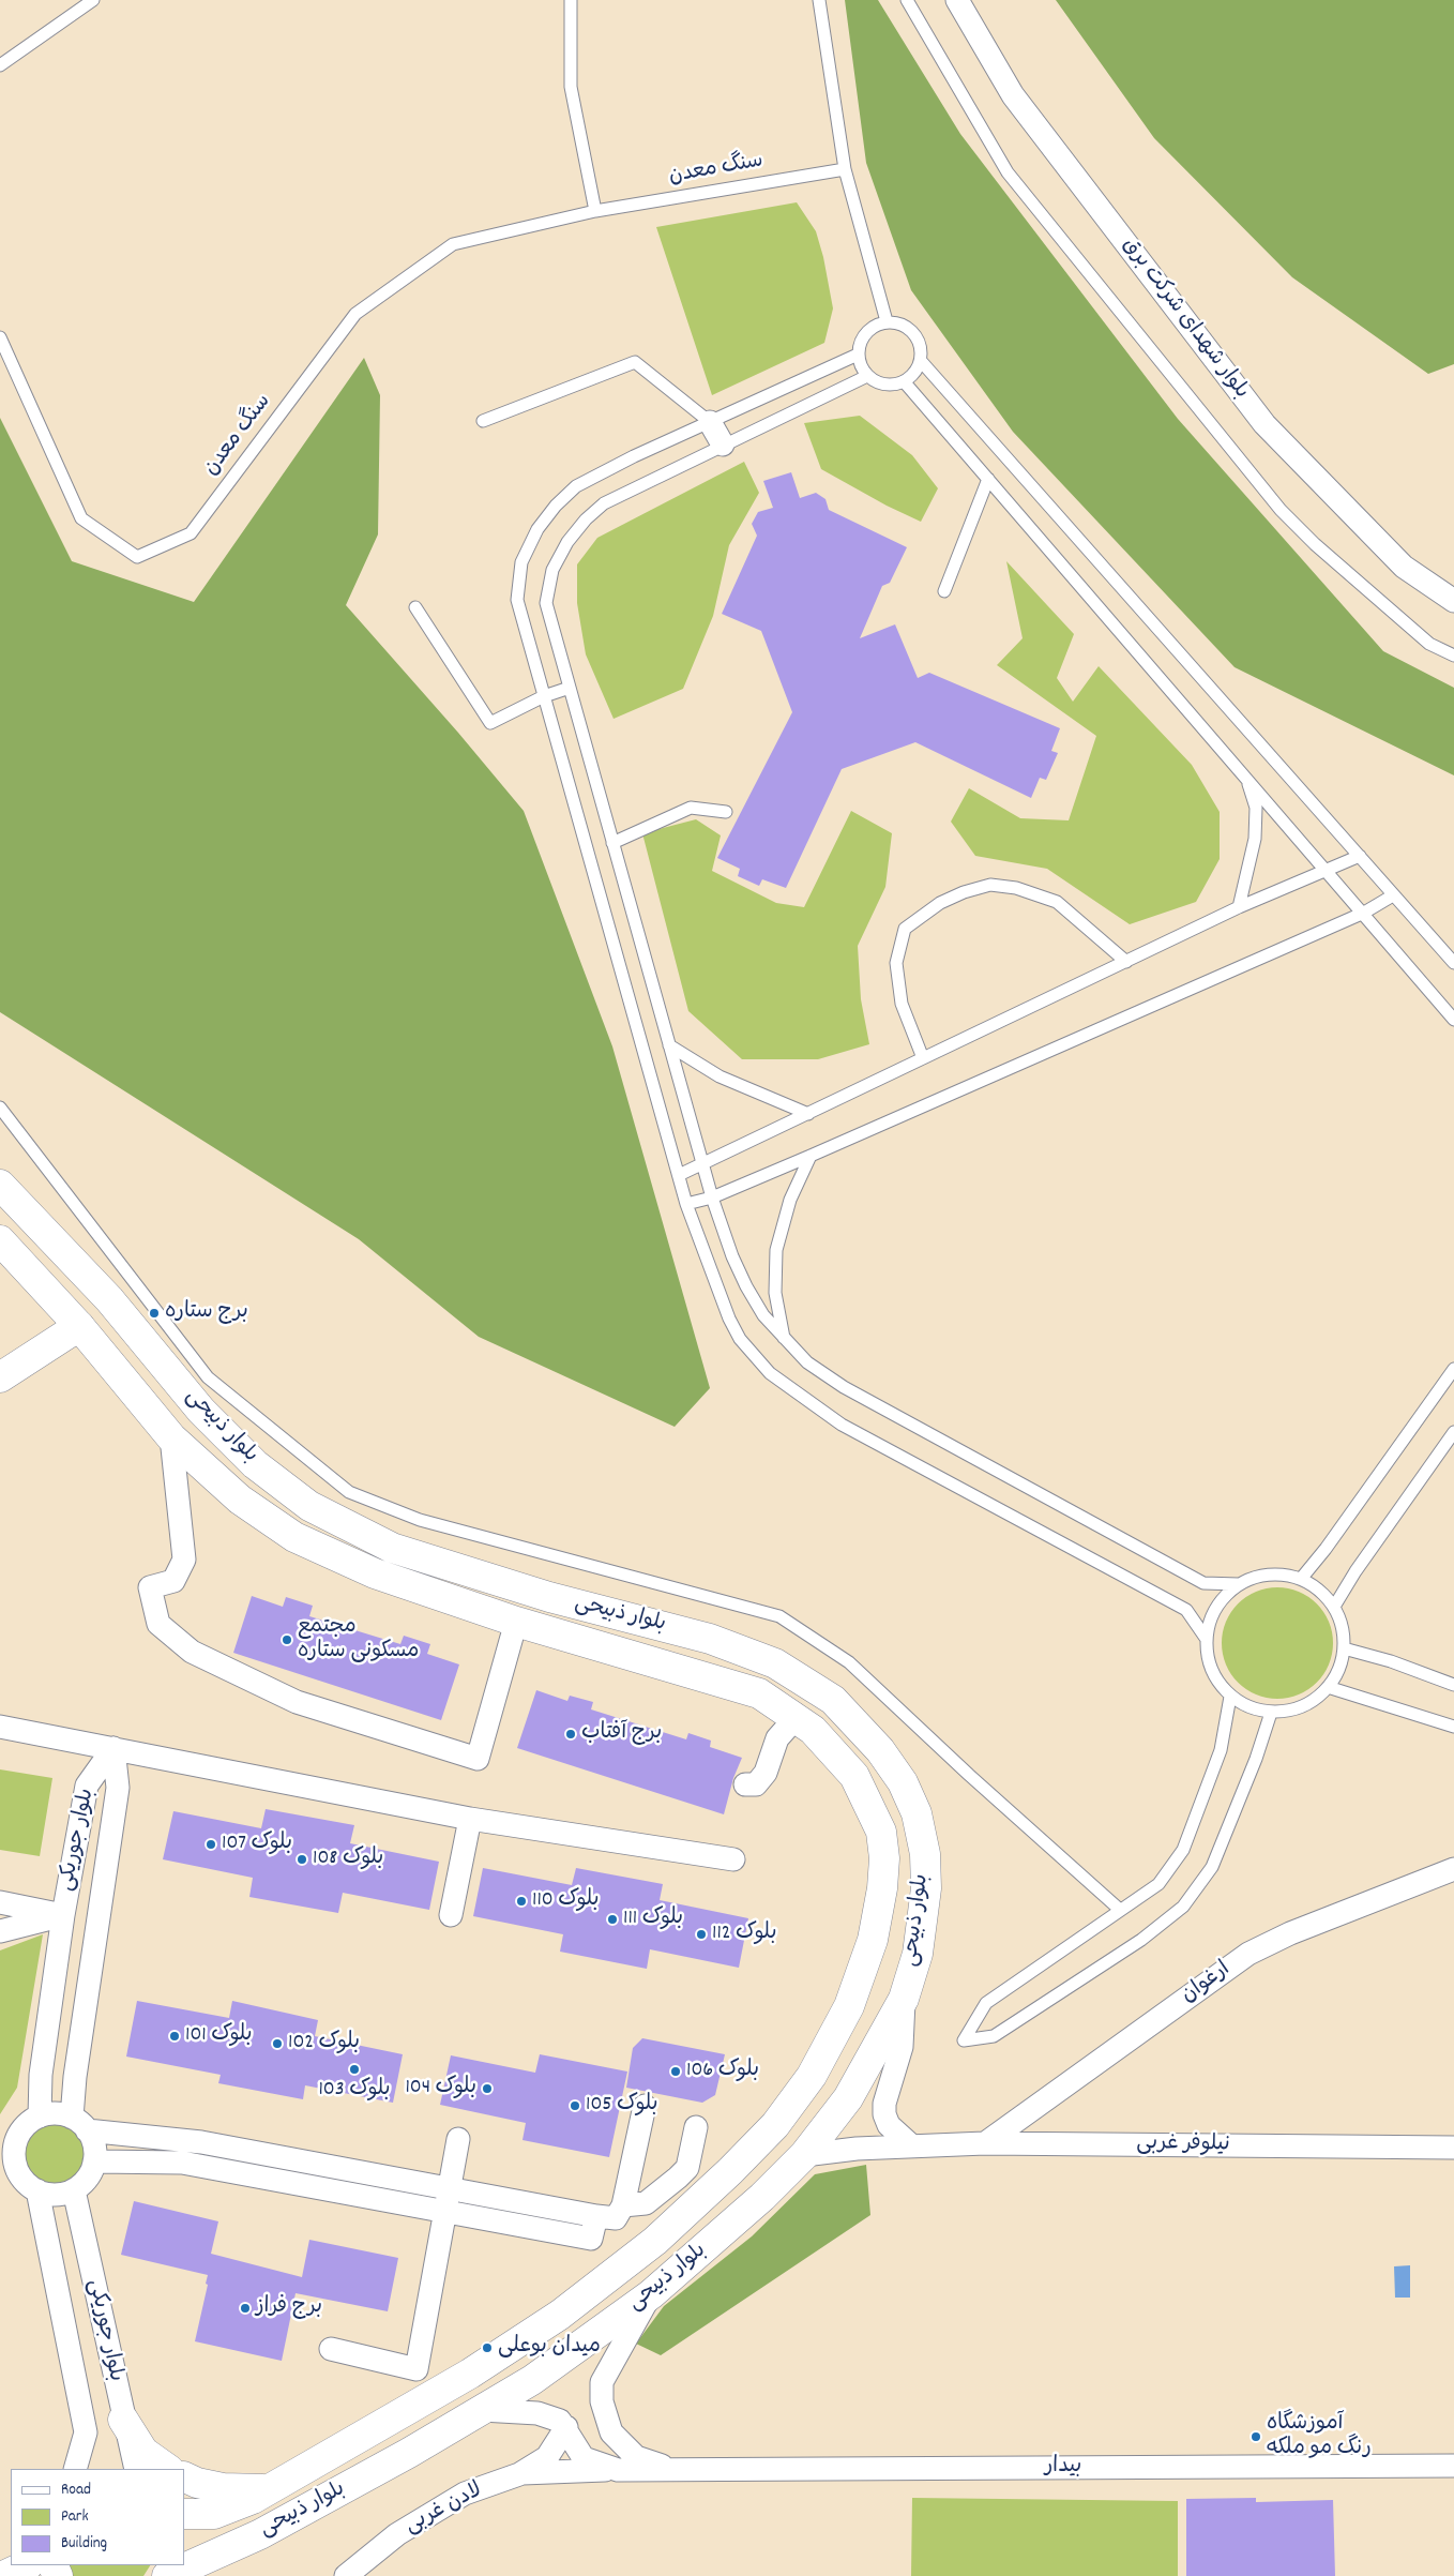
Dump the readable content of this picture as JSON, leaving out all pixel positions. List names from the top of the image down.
{
  "streets": {
    "main road": ["بلوار ذبیحی"],
    "street": [
      "بلوار شهدای شرکت برق",
      "بلوار جوریکی",
      "ارغوان",
      "نیلوفر غربی",
      "بیدار",
      "لادن غربی"
    ],
    "lane": ["سنگ معدن"]
  },
  "crossings": [
    ["بلوار ذبیحی", "نیلوفر غربی"],
    ["ارغوان", "نیلوفر غربی"],
    ["بیدار", "لادن غربی"]
  ],
  "places": [
    "برج ستاره",
    "مجتمع مسکونی ستاره",
    "برج آفتاب",
    "بلوک 107",
    "بلوک 108",
    "بلوک 110",
    "بلوک 111",
    "بلوک 112",
    "بلوک 101",
    "بلوک 102",
    "بلوک 103",
    "بلوک 106",
    "بلوک 104",
    "بلوک 105",
    "برج فراز",
    "میدان بوعلی",
    "آموزشگاه رنگ مو ملکه"
  ],
  "legend": ["Road", "Park", "Building"]
}
